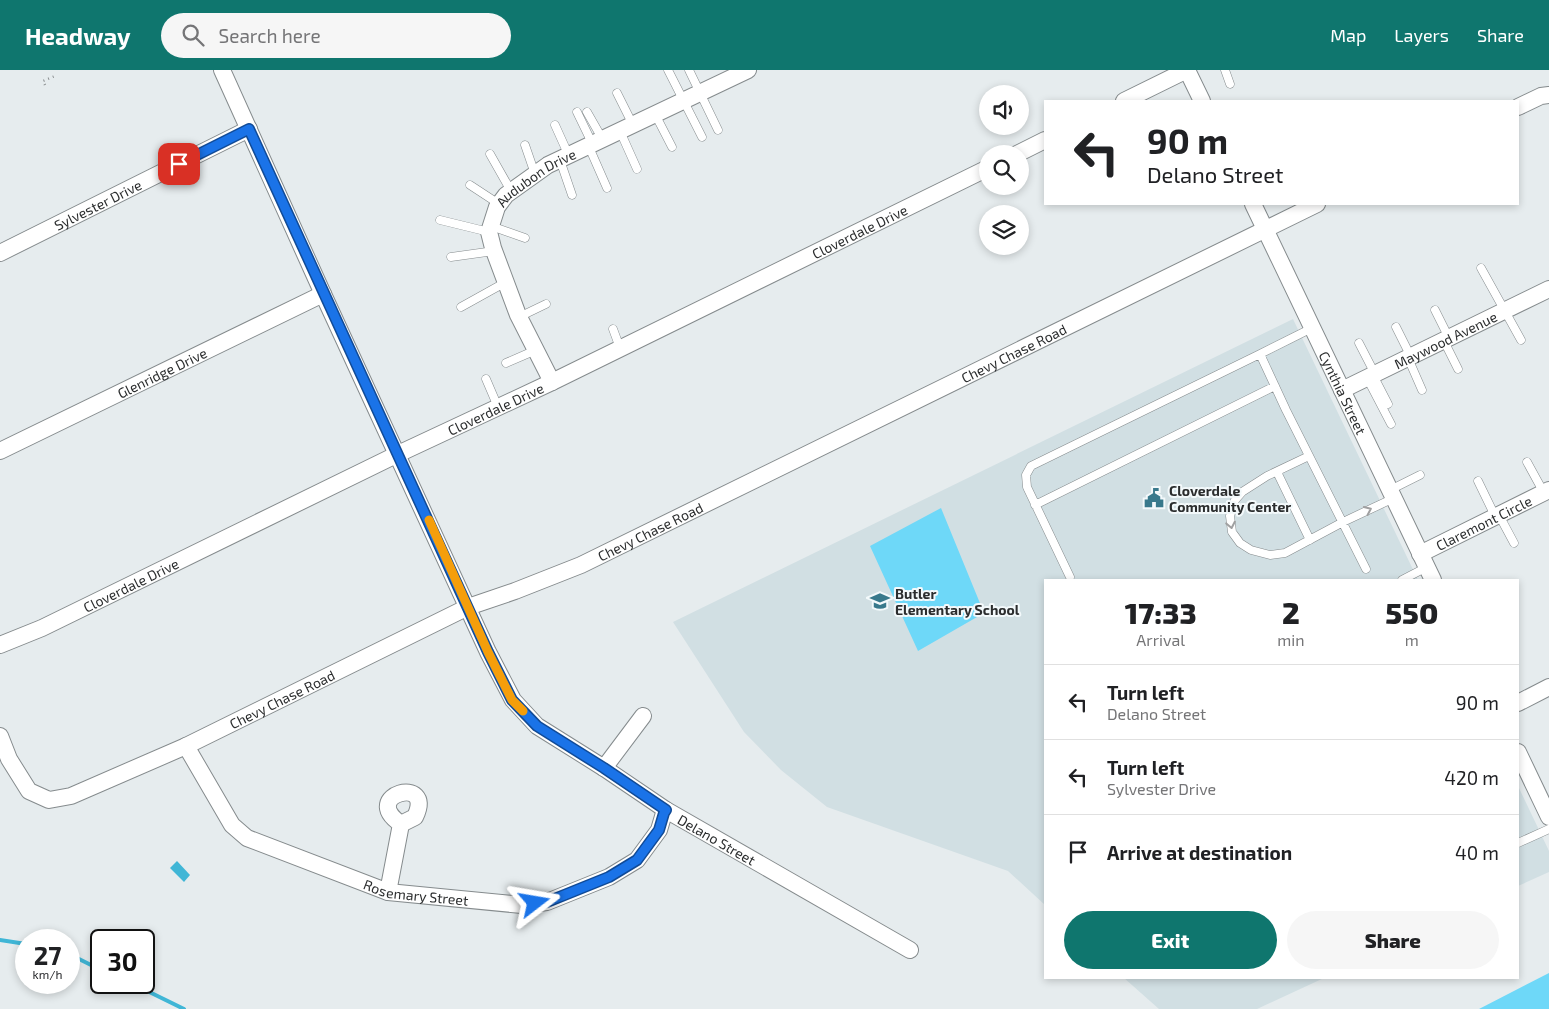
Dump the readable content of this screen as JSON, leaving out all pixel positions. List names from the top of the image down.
{
  "streets": {
    "street": [
      "Audubon Drive",
      "Sylvester Drive",
      "Cloverdale Drive",
      "Maywood Avenue",
      "Chevy Chase Road",
      "Glenridge Drive",
      "Cynthia Street",
      "Claremont Circle",
      "Delano Street",
      "Rosemary Street"
    ]
  },
  "crossings": [
    ["Sylvester Drive", "Delano Street"],
    ["Cloverdale Drive", "Delano Street"],
    ["Maywood Avenue", "Cynthia Street"],
    ["Chevy Chase Road", "Cynthia Street"],
    ["Chevy Chase Road", "Delano Street"],
    ["Chevy Chase Road", "Rosemary Street"],
    ["Glenridge Drive", "Delano Street"],
    ["Cynthia Street", "Claremont Circle"],
    ["Delano Street", "Rosemary Street"]
  ],
  "places": {
    "public building": ["Cloverdale Community Center"],
    "school or university": ["Butler Elementary School"]
  },
  "page": {
    "header": "Headway",
    "search": "Search here",
    "nav": ["Map", "Layers", "Share"],
    "turn": ["90 m", "Delano Street"],
    "eta": [
      "17:33",
      "Arrival",
      "2",
      "min",
      "550",
      "m"
    ],
    "list": [
      {
        "name": "Turn left",
        "note": "Delano Street",
        "value": "90 m"
      },
      {
        "name": "Turn left",
        "note": "Sylvester Drive",
        "value": "420 m"
      },
      {
        "name": "Arrive at destination",
        "value": "40 m"
      }
    ],
    "buttons": ["Exit", "Share"],
    "speed": "27 km/h",
    "limit": "30"
  }
}
